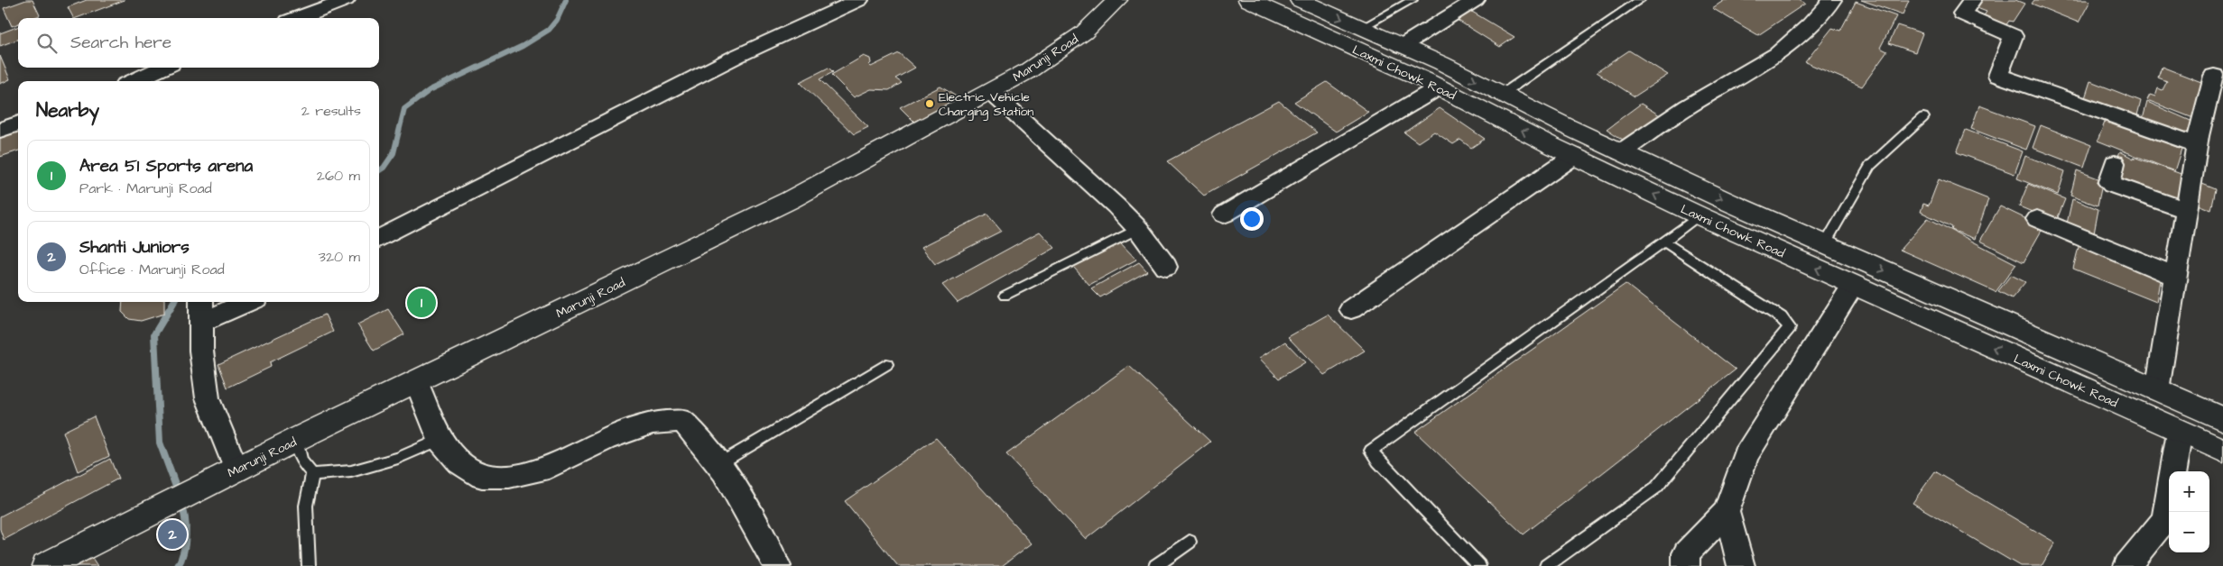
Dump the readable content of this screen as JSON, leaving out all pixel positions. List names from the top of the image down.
{
  "streets": {
    "main road": ["Marunji Road", "Laxmi Chowk Road"]
  },
  "places": ["Electric Vehicle Charging Station"],
  "page": {
    "search": "Search here",
    "heading": ["Nearby", "2 results"],
    "list": [
      {
        "mark": "1",
        "name": "Area 51 Sports arena",
        "note": "Park · Marunji Road",
        "value": "260 m"
      },
      {
        "mark": "2",
        "name": "Shanti Juniors",
        "note": "Office · Marunji Road",
        "value": "320 m"
      }
    ],
    "pins": ["1", "2"],
    "map_buttons": ["+", "−"]
  }
}
